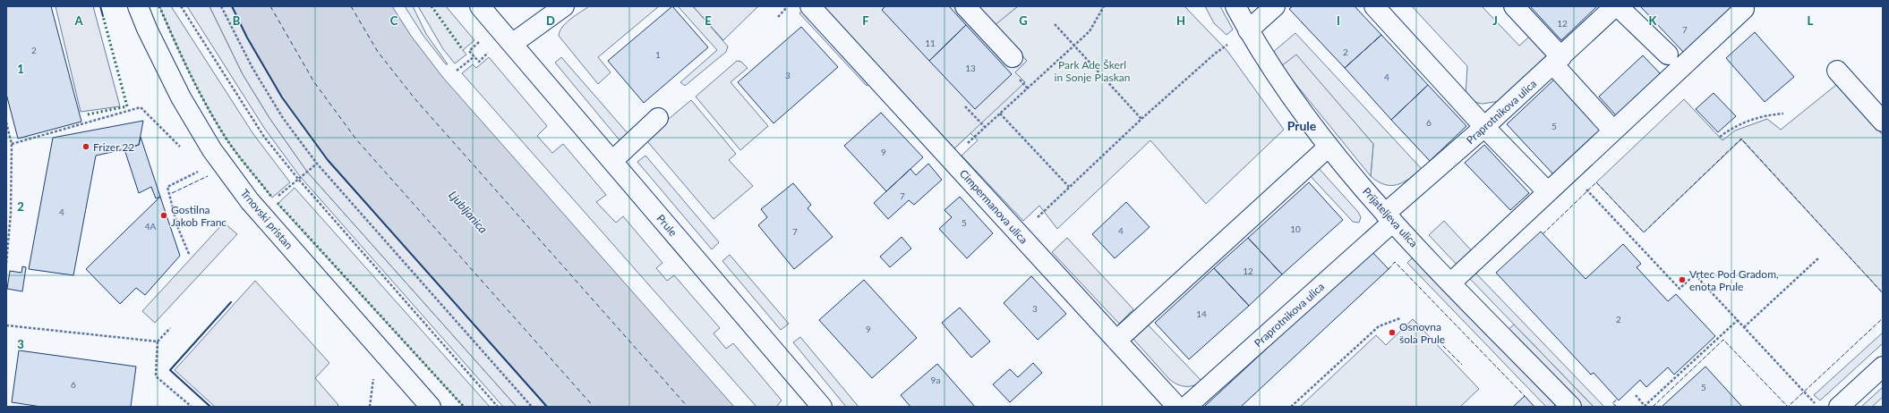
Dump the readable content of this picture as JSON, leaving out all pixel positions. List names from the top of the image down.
{
  "streets": {
    "street": [
      "Praprotnikova ulica",
      "Cimpermanova ulica",
      "Prijateljeva ulica",
      "Trnovski pristan",
      "Prule"
    ]
  },
  "crossings": [
    ["Praprotnikova ulica", "Prijateljeva ulica"]
  ],
  "districts": ["Prule"],
  "water": ["Ljubljanica"],
  "parks": ["Park Ade Škerl in Sonje Plaskan"],
  "places": [
    "Frizer 22",
    "Gostilna Jakob Franc",
    "Vrtec Pod Gradom, enota Prule",
    "Osnovna šola Prule"
  ],
  "house_numbers": [
    "12",
    "7",
    "11",
    "2",
    "2",
    "1",
    "13",
    "3",
    "4",
    "6",
    "5",
    "9",
    "7",
    "4",
    "5",
    "4A",
    "10",
    "4",
    "7",
    "12",
    "3",
    "14",
    "2",
    "9",
    "9a",
    "6",
    "5"
  ],
  "grid": {
    "columns": [
      "A",
      "B",
      "C",
      "D",
      "E",
      "F",
      "G",
      "H",
      "I",
      "J",
      "K",
      "L"
    ],
    "rows": ["1", "2", "3"]
  }
}
